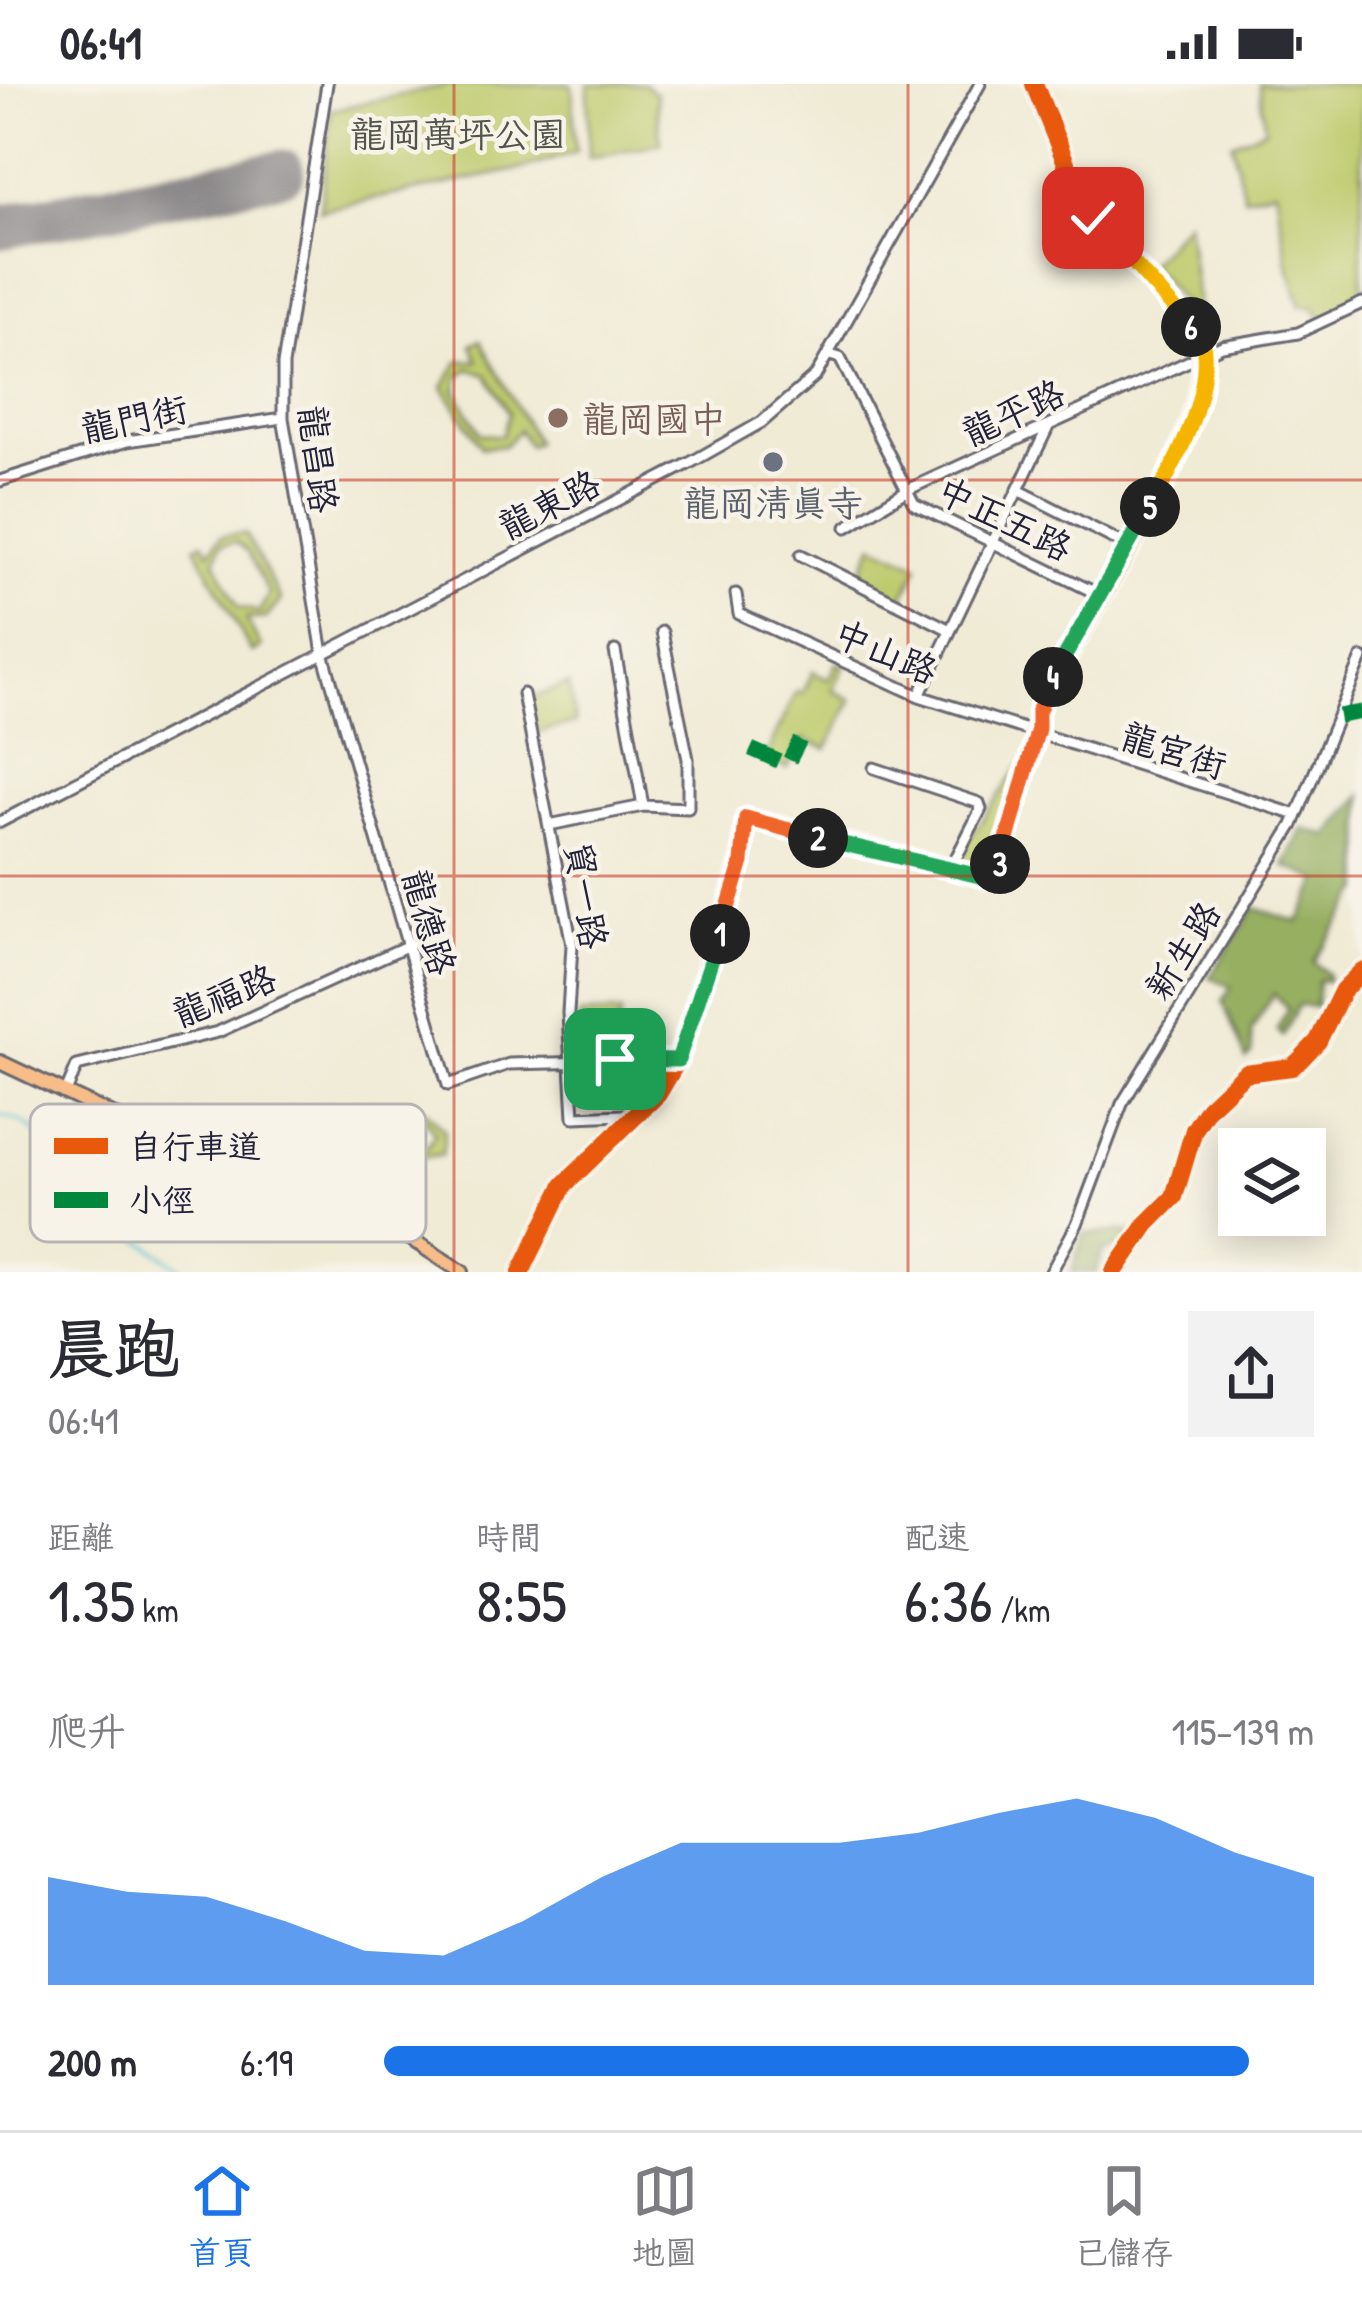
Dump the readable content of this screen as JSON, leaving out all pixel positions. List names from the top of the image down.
{
  "streets": {
    "street": [
      "龍平路",
      "龍門街",
      "龍昌路",
      "龍東路",
      "中正五路",
      "中山路",
      "龍宮街",
      "貿一路",
      "龍德路",
      "新生路",
      "龍福路"
    ]
  },
  "crossings": [
    ["龍平路", "中正五路"],
    ["龍門街", "龍昌路"],
    ["龍昌路", "龍東路"],
    ["龍昌路", "龍德路"],
    ["龍東路", "中正五路"],
    ["龍東路", "龍德路"],
    ["中山路", "龍宮街"],
    ["龍宮街", "新生路"],
    ["貿一路", "龍德路"],
    ["龍德路", "龍福路"]
  ],
  "parks": ["龍岡萬坪公園"],
  "places": ["龍岡國中", "龍岡清真寺"],
  "legend": ["自行車道", "小徑"],
  "page": {
    "status": "06:41",
    "pins": [
      "6",
      "5",
      "4",
      "2",
      "3",
      "1"
    ],
    "heading": ["晨跑", "06:41"],
    "stats": [
      ["距離", "1.35 km"],
      ["時間", "8:55"],
      ["配速", "6:36 /km"]
    ],
    "chart": ["爬升", "115–139 m"],
    "list": [
      {
        "name": "200 m",
        "note": "6:19"
      }
    ],
    "tabs": ["首頁", "地圖", "已儲存"]
  }
}
